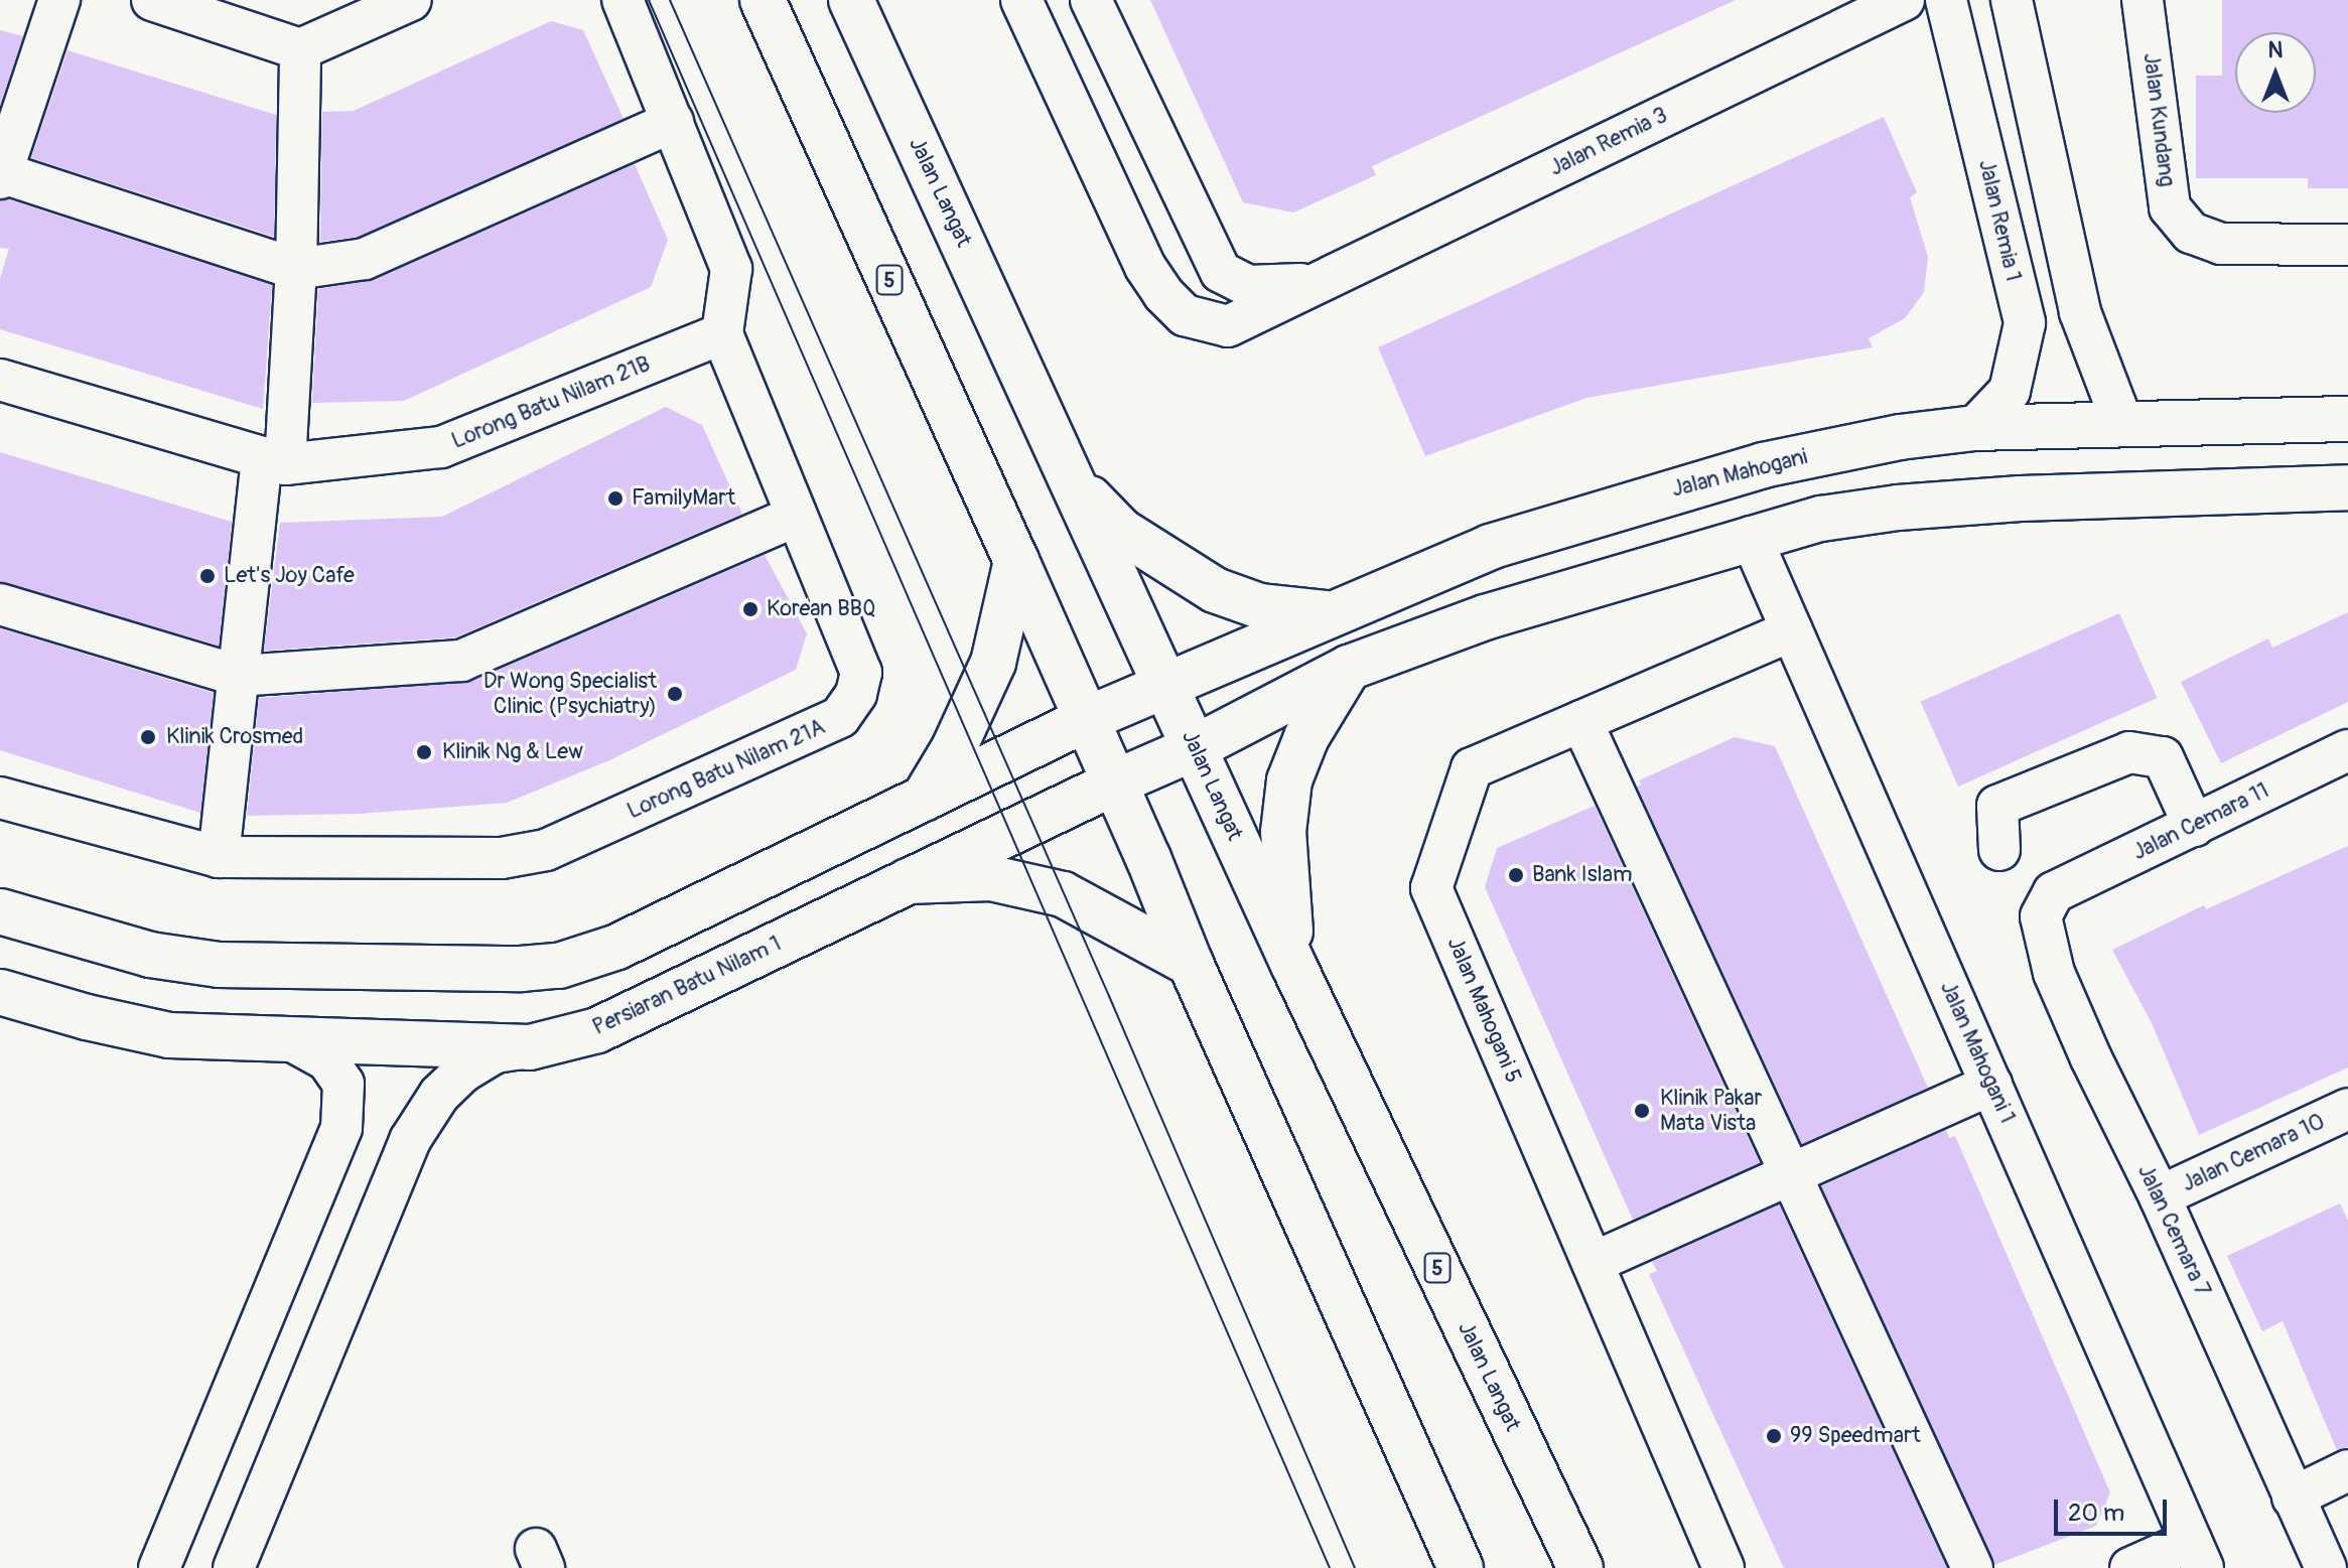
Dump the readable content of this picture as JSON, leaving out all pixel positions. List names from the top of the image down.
{
  "streets": {
    "main road": [
      "Jalan Langat",
      "5",
      "Jalan Mahogani",
      "Persiaran Batu Nilam 1"
    ],
    "street": [
      "Jalan Kundang",
      "Jalan Remia 3",
      "Jalan Remia 1",
      "Lorong Batu Nilam 21B",
      "Lorong Batu Nilam 21A",
      "Jalan Cemara 11",
      "Jalan Mahogani 5",
      "Jalan Mahogani 1",
      "Jalan Cemara 10",
      "Jalan Cemara 7"
    ]
  },
  "crossings": [
    ["Jalan Langat", "Jalan Mahogani"],
    ["Jalan Langat", "Persiaran Batu Nilam 1"],
    ["Jalan Remia 1", "Jalan Mahogani"],
    ["5", "Persiaran Batu Nilam 1"],
    ["Lorong Batu Nilam 21B", "Lorong Batu Nilam 21A"],
    ["Jalan Cemara 11", "Jalan Cemara 7"],
    ["Jalan Mahogani 5", "Jalan Mahogani 1"],
    ["Jalan Cemara 10", "Jalan Cemara 7"]
  ],
  "places": [
    "FamilyMart",
    "Let's Joy Cafe",
    "Korean BBQ",
    "Dr Wong Specialist Clinic (Psychiatry)",
    "Klinik Crosmed",
    "Klinik Ng & Lew",
    "Bank Islam",
    "Klinik Pakar Mata Vista",
    "99 Speedmart"
  ],
  "scale_bar": "20 m",
  "north": "top"
}
